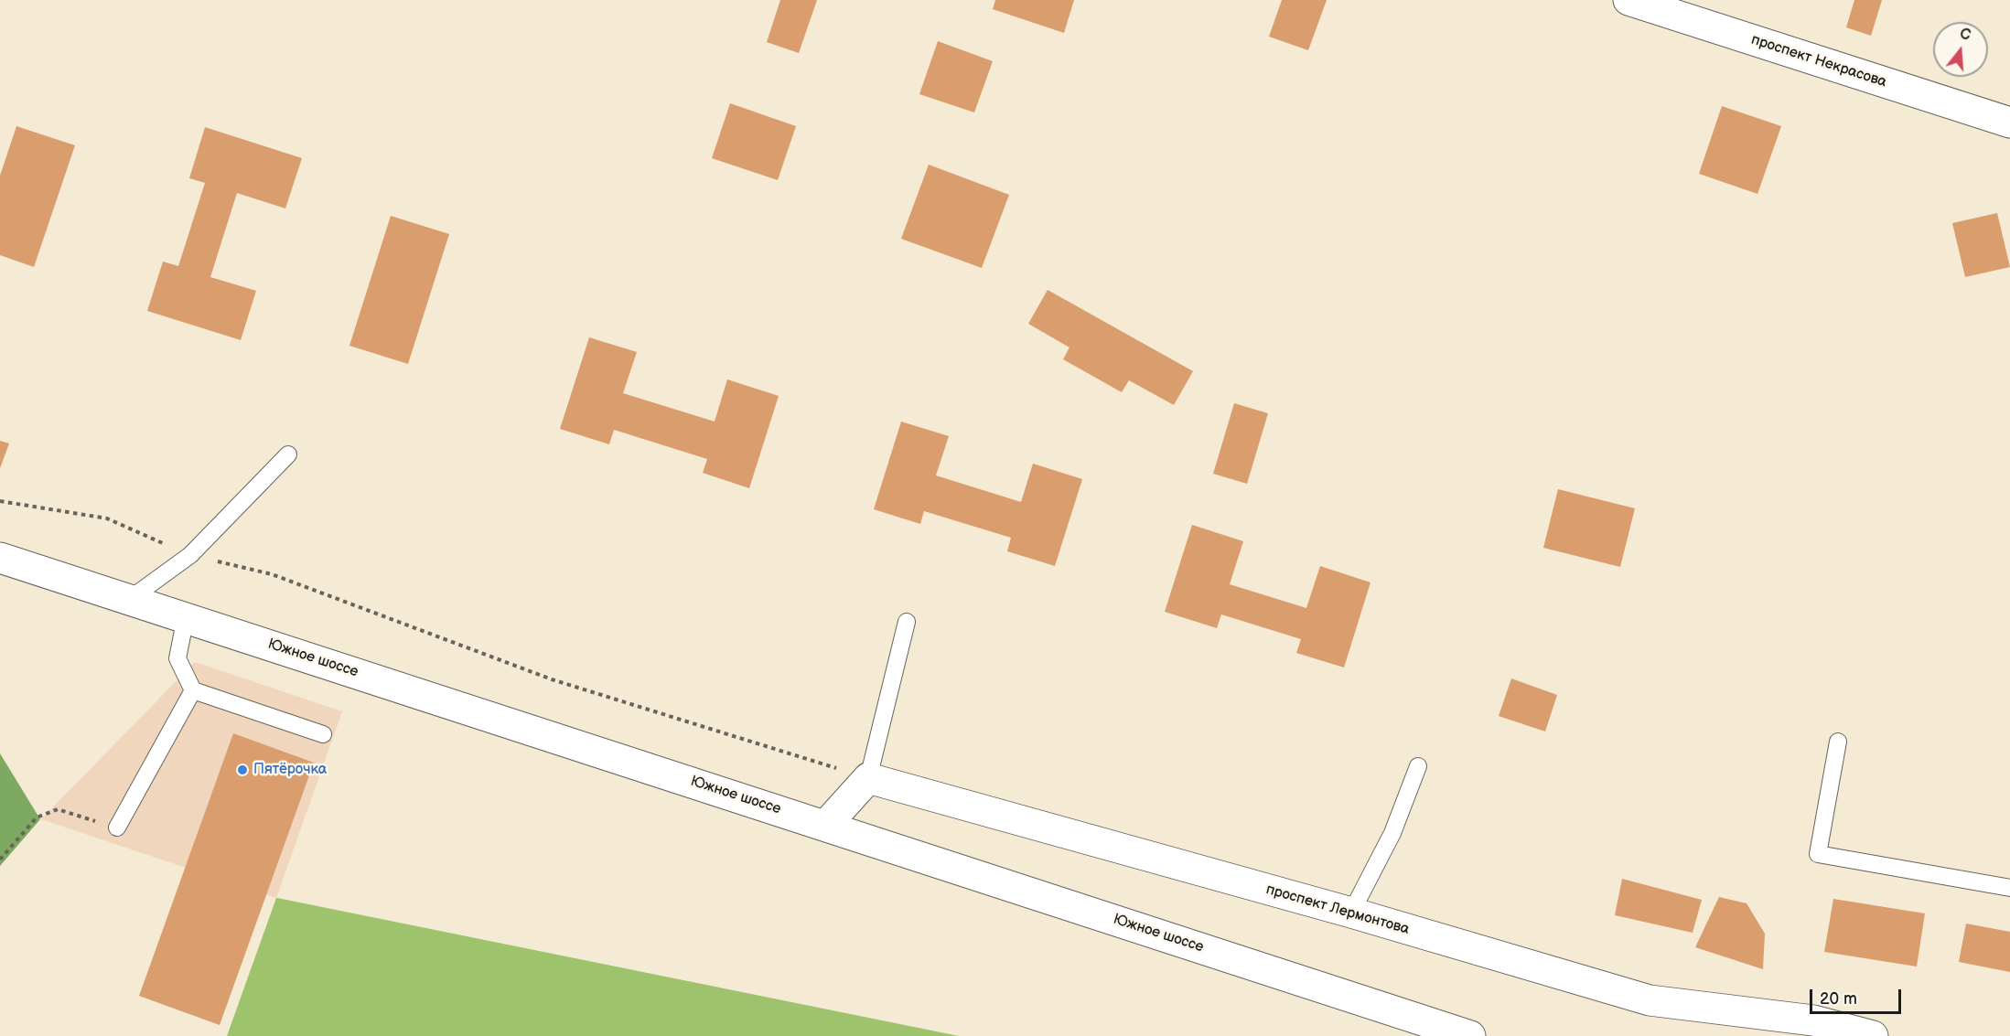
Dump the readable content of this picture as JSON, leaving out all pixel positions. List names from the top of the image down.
{
  "streets": {
    "street": ["проспект Некрасова", "Южное шоссе", "проспект Лермонтова"]
  },
  "places": ["Пятёрочка"],
  "scale_bar": "20 m",
  "north": "top"
}
